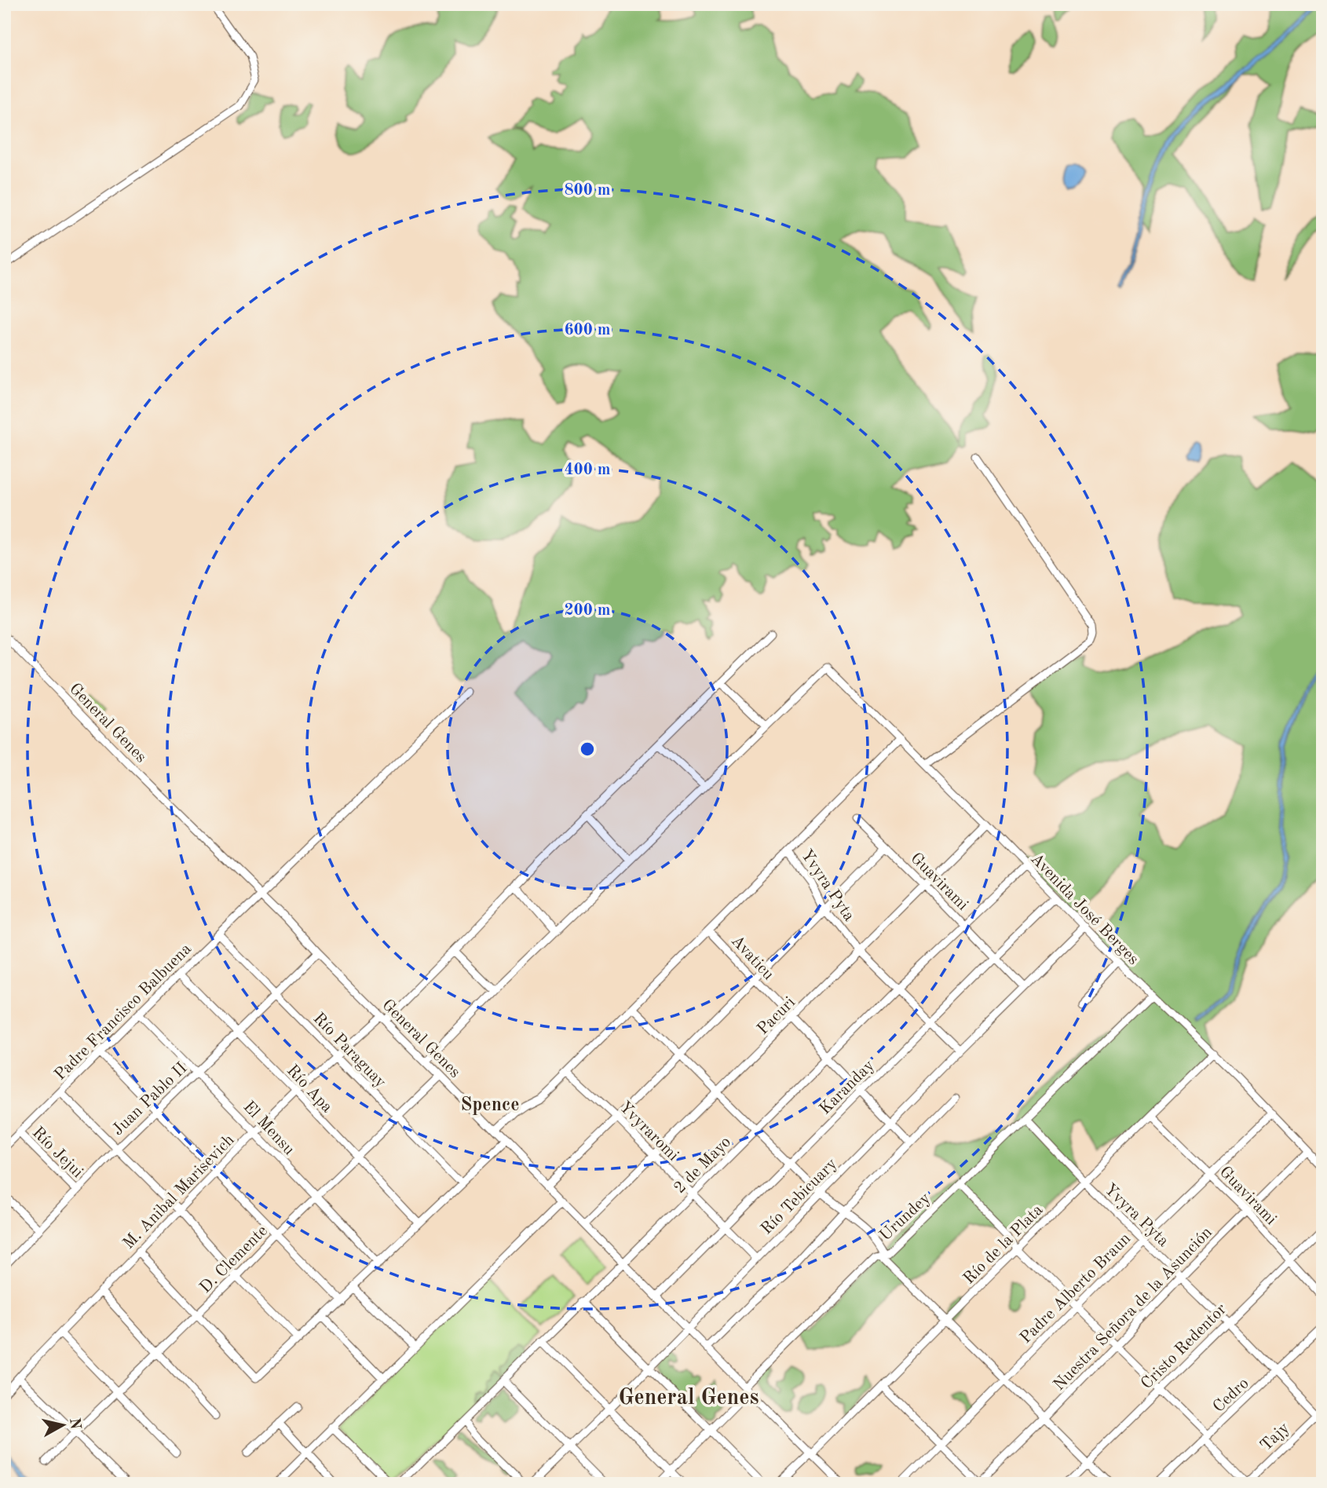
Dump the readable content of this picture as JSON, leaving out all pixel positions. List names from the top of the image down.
{
  "streets": {
    "street": [
      "General Genes",
      "Guavirami",
      "Yvyra Pyta",
      "Avenida José Berges",
      "Avaticu",
      "Padre Francisco Balbuena",
      "Pacuri",
      "Río Paraguay",
      "Karanday",
      "Río Apa",
      "Juan Pablo II",
      "El Mensu",
      "Yvyraromi",
      "Río Jejui",
      "2 de Mayo",
      "M. Anibal Marisevich",
      "Río Tebicuary",
      "Urundey",
      "Río de la Plata",
      "D. Clemente",
      "Padre Alberto Braun",
      "Nuestra Señora de la Asunción",
      "Cristo Redentor",
      "Cedro",
      "Tajy"
    ]
  },
  "crossings": [
    ["General Genes", "Padre Francisco Balbuena"],
    ["General Genes", "Pacuri"],
    ["General Genes", "Karanday"],
    ["General Genes", "Juan Pablo II"],
    ["General Genes", "2 de Mayo"],
    ["General Genes", "M. Anibal Marisevich"],
    ["General Genes", "Río Tebicuary"],
    ["General Genes", "Río de la Plata"],
    ["General Genes", "D. Clemente"],
    ["Guavirami", "Pacuri"],
    ["Guavirami", "Karanday"],
    ["Guavirami", "2 de Mayo"],
    ["Guavirami", "Río Tebicuary"],
    ["Guavirami", "Río de la Plata"],
    ["Guavirami", "Padre Alberto Braun"],
    ["Guavirami", "Nuestra Señora de la Asunción"],
    ["Guavirami", "Cristo Redentor"],
    ["Yvyra Pyta", "Pacuri"],
    ["Yvyra Pyta", "Karanday"],
    ["Yvyra Pyta", "2 de Mayo"],
    ["Yvyra Pyta", "Río Tebicuary"],
    ["Yvyra Pyta", "Urundey"],
    ["Yvyra Pyta", "Río de la Plata"],
    ["Yvyra Pyta", "Padre Alberto Braun"],
    ["Yvyra Pyta", "Nuestra Señora de la Asunción"],
    ["Yvyra Pyta", "Cristo Redentor"],
    ["Yvyra Pyta", "Cedro"],
    ["Yvyra Pyta", "Tajy"],
    ["Avenida José Berges", "Pacuri"],
    ["Avenida José Berges", "Karanday"],
    ["Avenida José Berges", "2 de Mayo"],
    ["Avenida José Berges", "Río Tebicuary"],
    ["Avenida José Berges", "Urundey"],
    ["Avenida José Berges", "Río de la Plata"],
    ["Avenida José Berges", "Padre Alberto Braun"],
    ["Avenida José Berges", "Nuestra Señora de la Asunción"],
    ["Avaticu", "Pacuri"],
    ["Avaticu", "Karanday"],
    ["Avaticu", "2 de Mayo"],
    ["Avaticu", "Río Tebicuary"],
    ["Padre Francisco Balbuena", "Río Paraguay"],
    ["Padre Francisco Balbuena", "Río Apa"],
    ["Padre Francisco Balbuena", "El Mensu"],
    ["Padre Francisco Balbuena", "Río Jejui"],
    ["Pacuri", "Yvyraromi"],
    ["Pacuri", "Urundey"],
    ["Río Paraguay", "Juan Pablo II"],
    ["Río Paraguay", "M. Anibal Marisevich"],
    ["Río Paraguay", "D. Clemente"],
    ["Karanday", "Yvyraromi"],
    ["Karanday", "Urundey"],
    ["Río Apa", "Juan Pablo II"],
    ["Río Apa", "M. Anibal Marisevich"],
    ["Río Apa", "D. Clemente"],
    ["Juan Pablo II", "El Mensu"],
    ["Juan Pablo II", "Río Jejui"],
    ["El Mensu", "M. Anibal Marisevich"],
    ["El Mensu", "D. Clemente"],
    ["Yvyraromi", "2 de Mayo"],
    ["Yvyraromi", "Río Tebicuary"],
    ["2 de Mayo", "Urundey"],
    ["Río Tebicuary", "Urundey"],
    ["Urundey", "Río de la Plata"],
    ["Urundey", "Padre Alberto Braun"],
    ["Urundey", "Nuestra Señora de la Asunción"],
    ["Urundey", "Cristo Redentor"]
  ],
  "districts": ["Spence", "General Genes"],
  "north": "right",
  "rings": [
    "800 m",
    "600 m",
    "400 m",
    "200 m"
  ]
}
